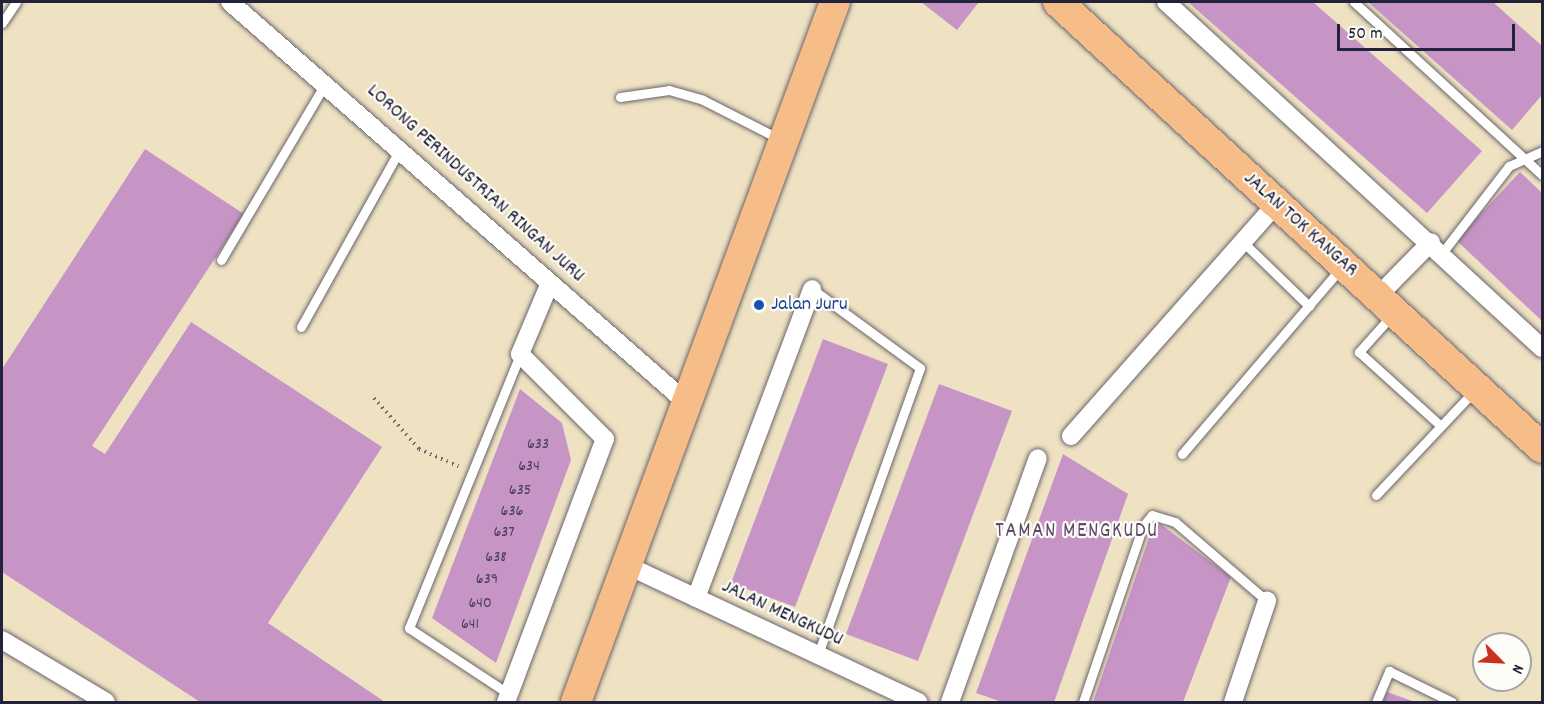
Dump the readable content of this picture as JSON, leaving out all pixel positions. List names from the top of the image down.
{
  "streets": {
    "main road": ["JALAN TOK KANGAR"],
    "street": ["LORONG PERINDUSTRIAN RINGAN JURU", "JALAN MENGKUDU"]
  },
  "districts": ["TAMAN MENGKUDU"],
  "places": ["Jalan Juru"],
  "house_numbers": [
    "633",
    "634",
    "635",
    "636",
    "637",
    "638",
    "639",
    "640",
    "641"
  ],
  "scale_bar": "50 m",
  "north": "bottom right"
}
